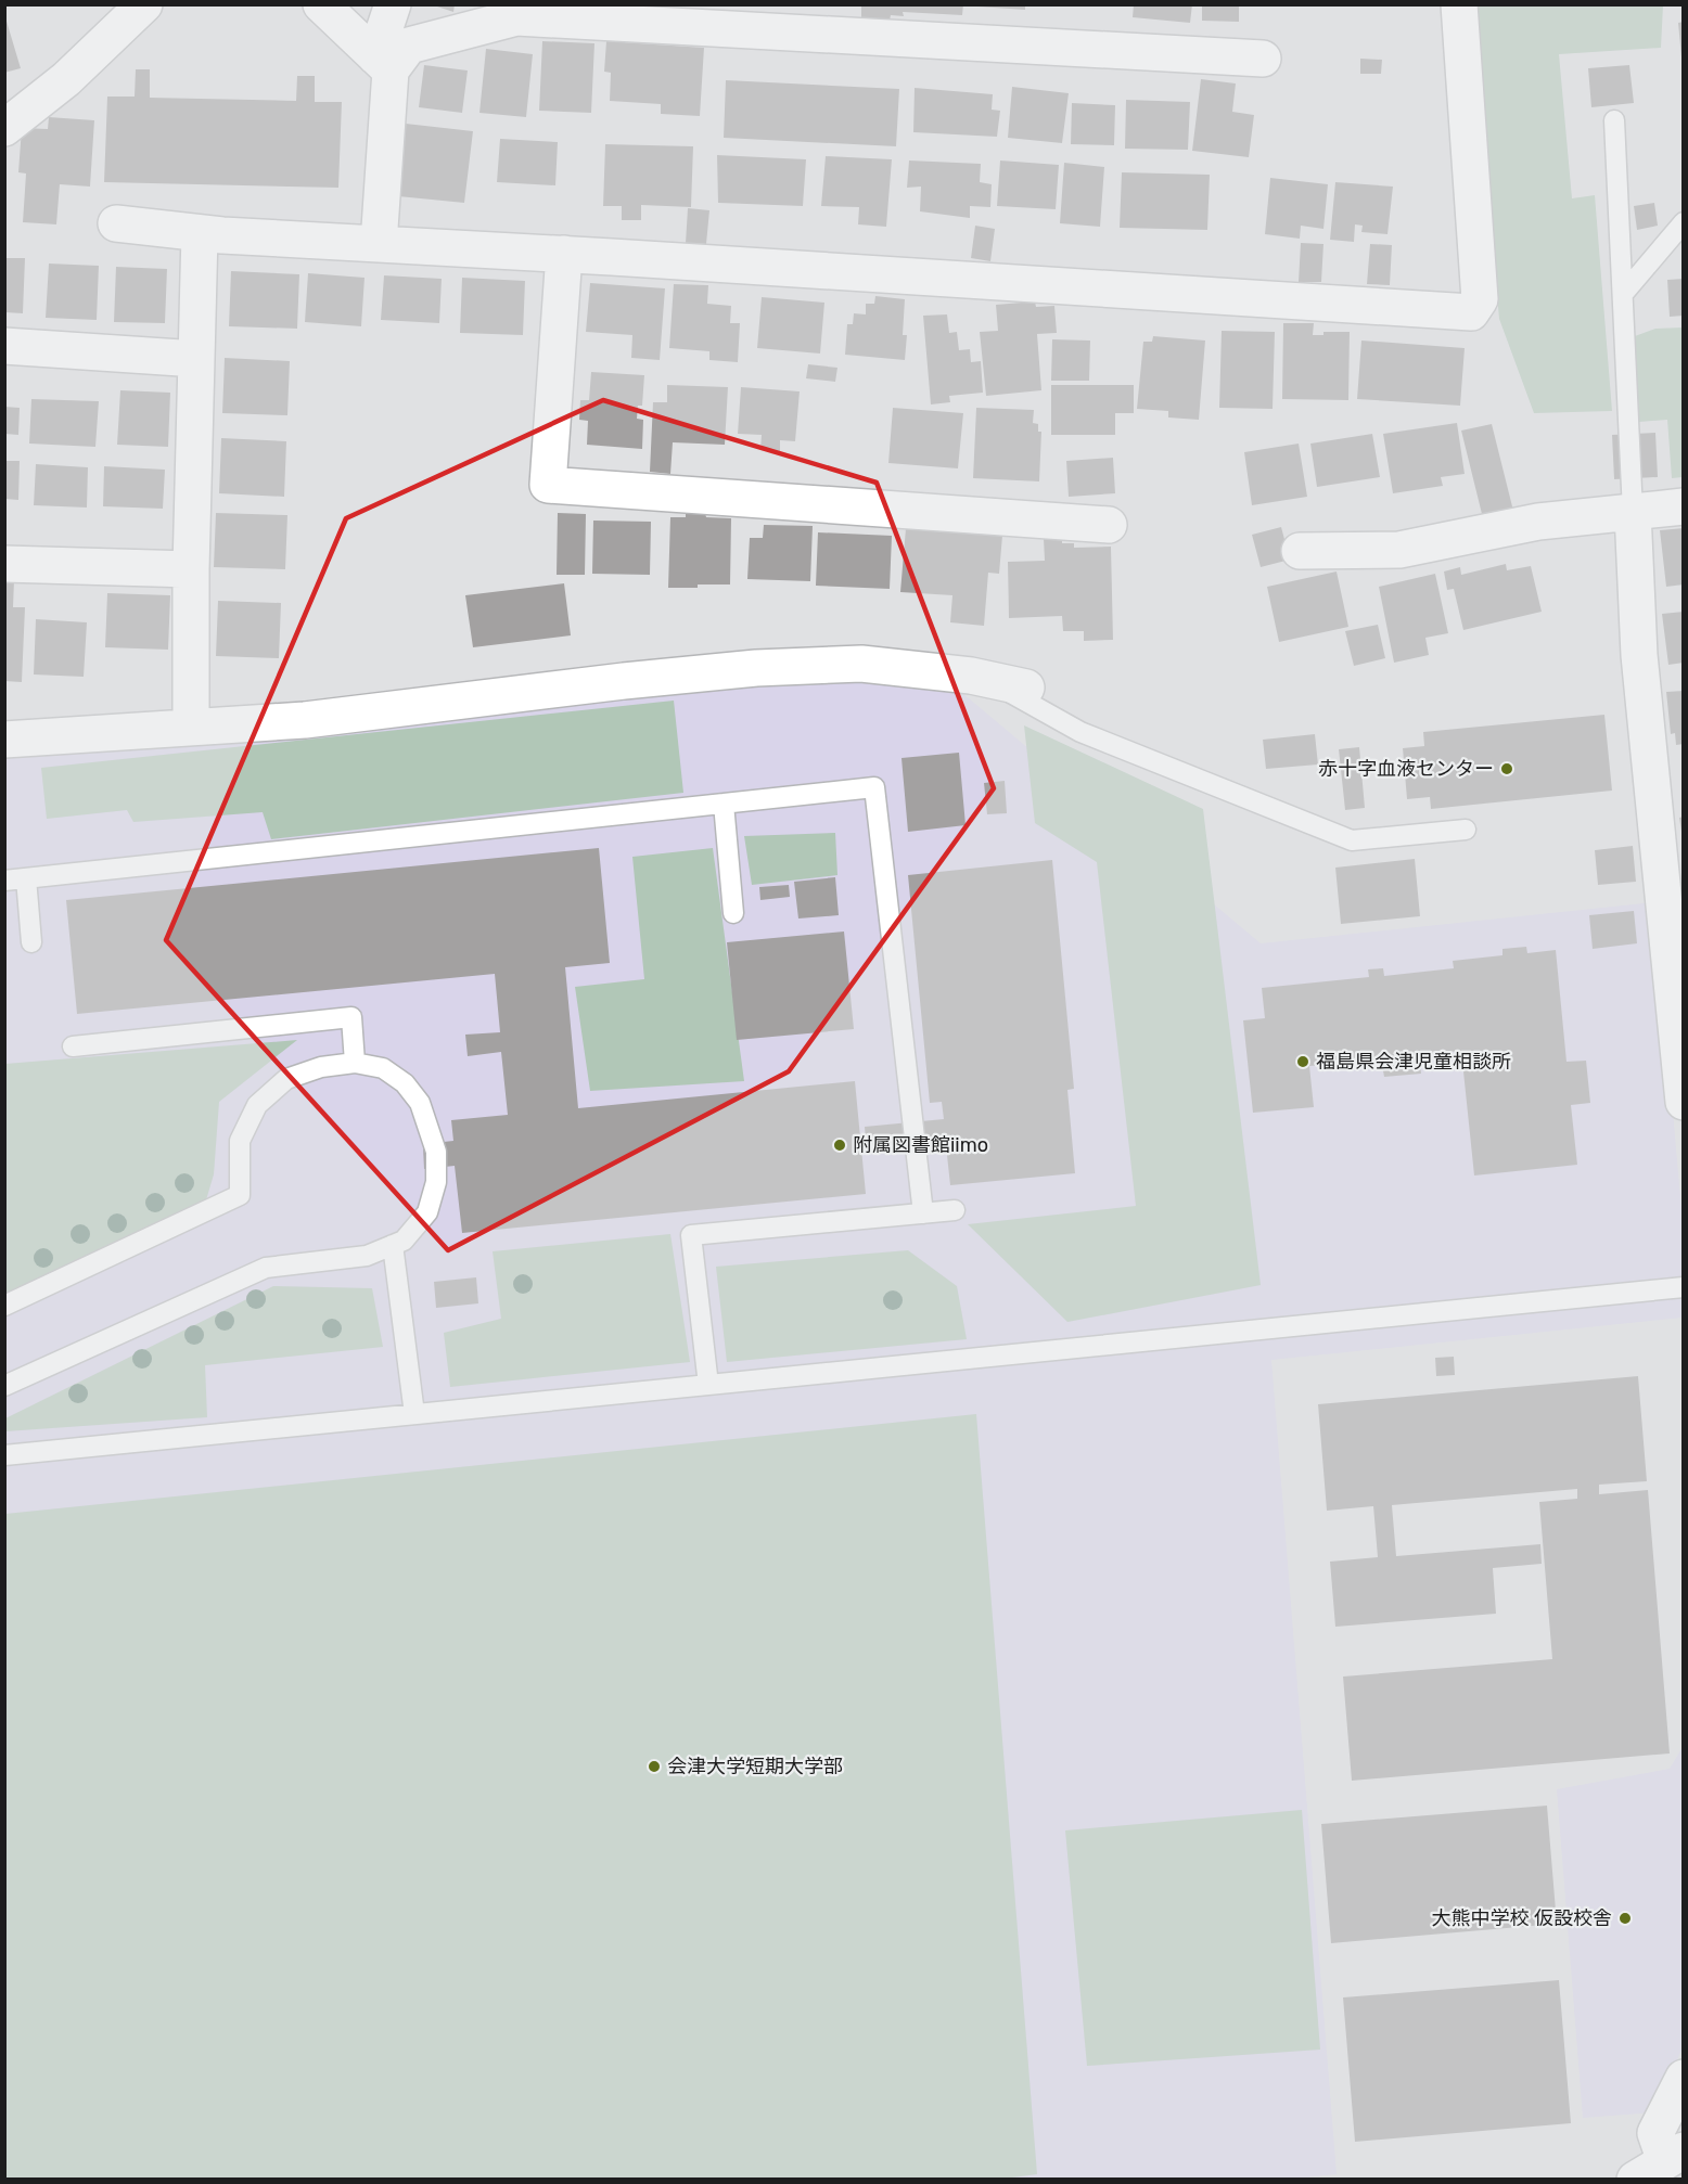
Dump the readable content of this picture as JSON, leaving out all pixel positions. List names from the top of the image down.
{
  "places": [
    "赤十字血液センター",
    "福島県会津児童相談所",
    "附属図書館iimo",
    "会津大学短期大学部",
    "大熊中学校 仮設校舎"
  ]
}
